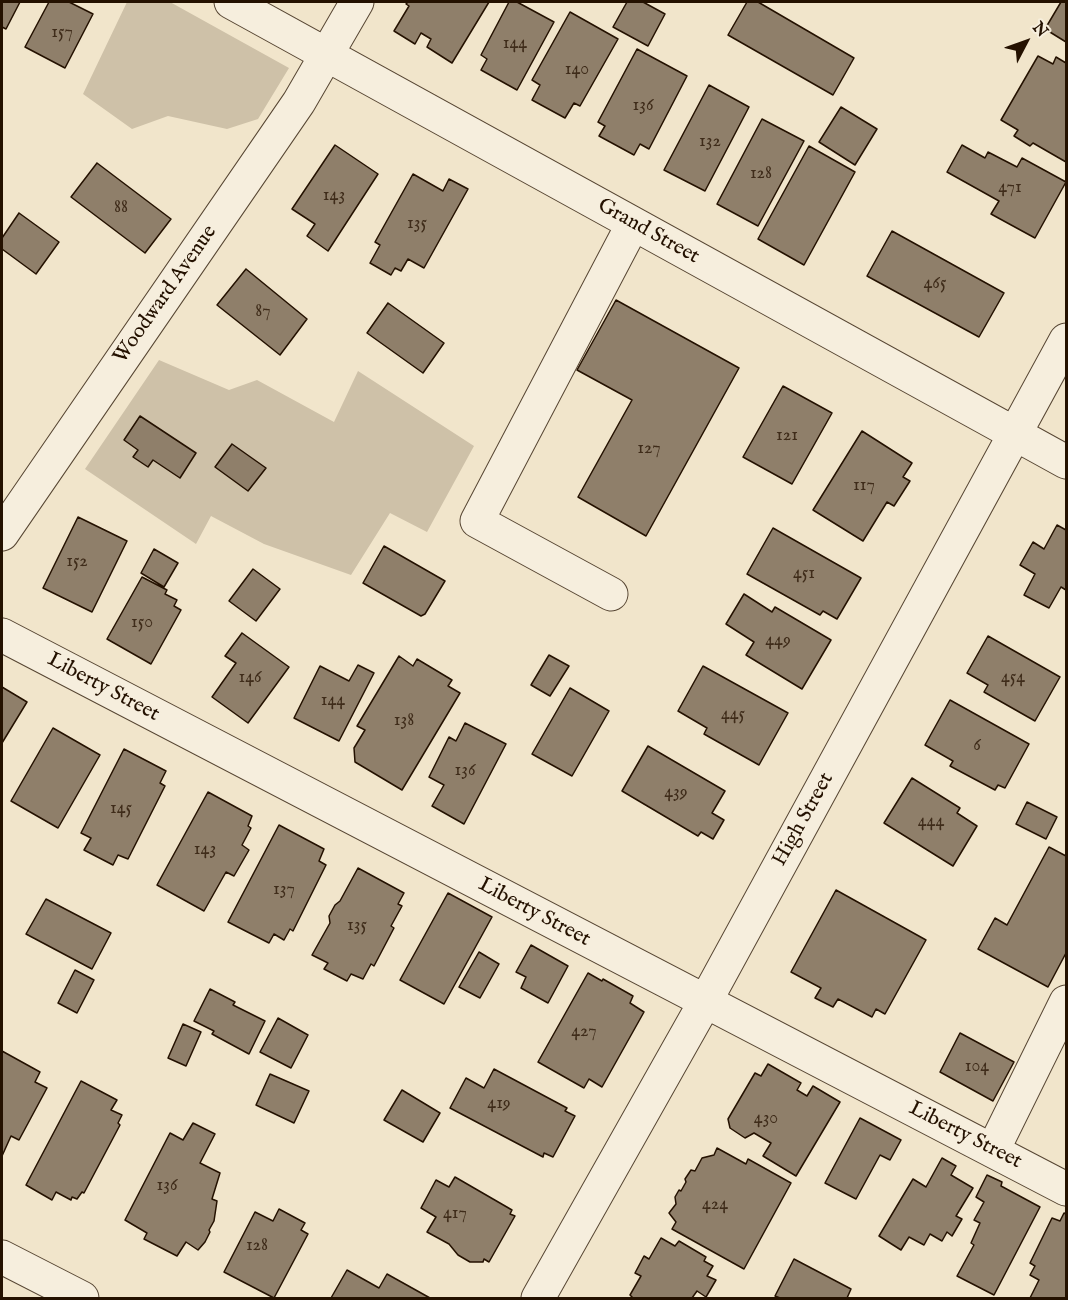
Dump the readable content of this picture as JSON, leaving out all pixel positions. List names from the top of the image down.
{
  "streets": {
    "street": [
      "Grand Street",
      "Woodward Avenue",
      "Liberty Street",
      "High Street"
    ]
  },
  "crossings": [
    ["Grand Street", "Woodward Avenue"],
    ["Grand Street", "High Street"],
    ["Liberty Street", "High Street"]
  ],
  "house_numbers": [
    "157",
    "144",
    "140",
    "136",
    "132",
    "128",
    "471",
    "143",
    "88",
    "135",
    "465",
    "87",
    "121",
    "127",
    "117",
    "152",
    "451",
    "150",
    "449",
    "146",
    "454",
    "144",
    "445",
    "138",
    "6",
    "136",
    "439",
    "145",
    "444",
    "143",
    "137",
    "135",
    "427",
    "104",
    "419",
    "430",
    "136",
    "424",
    "417",
    "128"
  ],
  "north": "top right"
}
